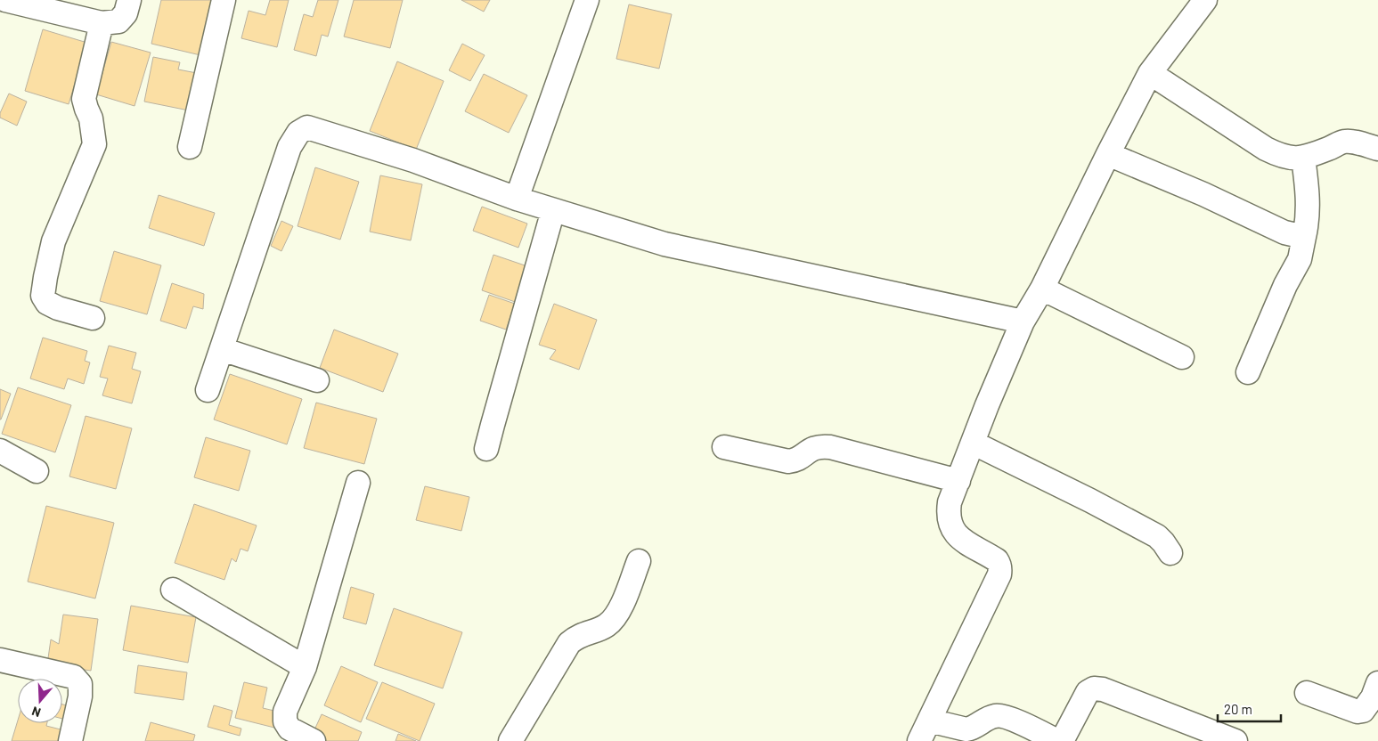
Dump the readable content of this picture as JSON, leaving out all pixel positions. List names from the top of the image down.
{
  "scale_bar": "20 m",
  "north": "bottom"
}
